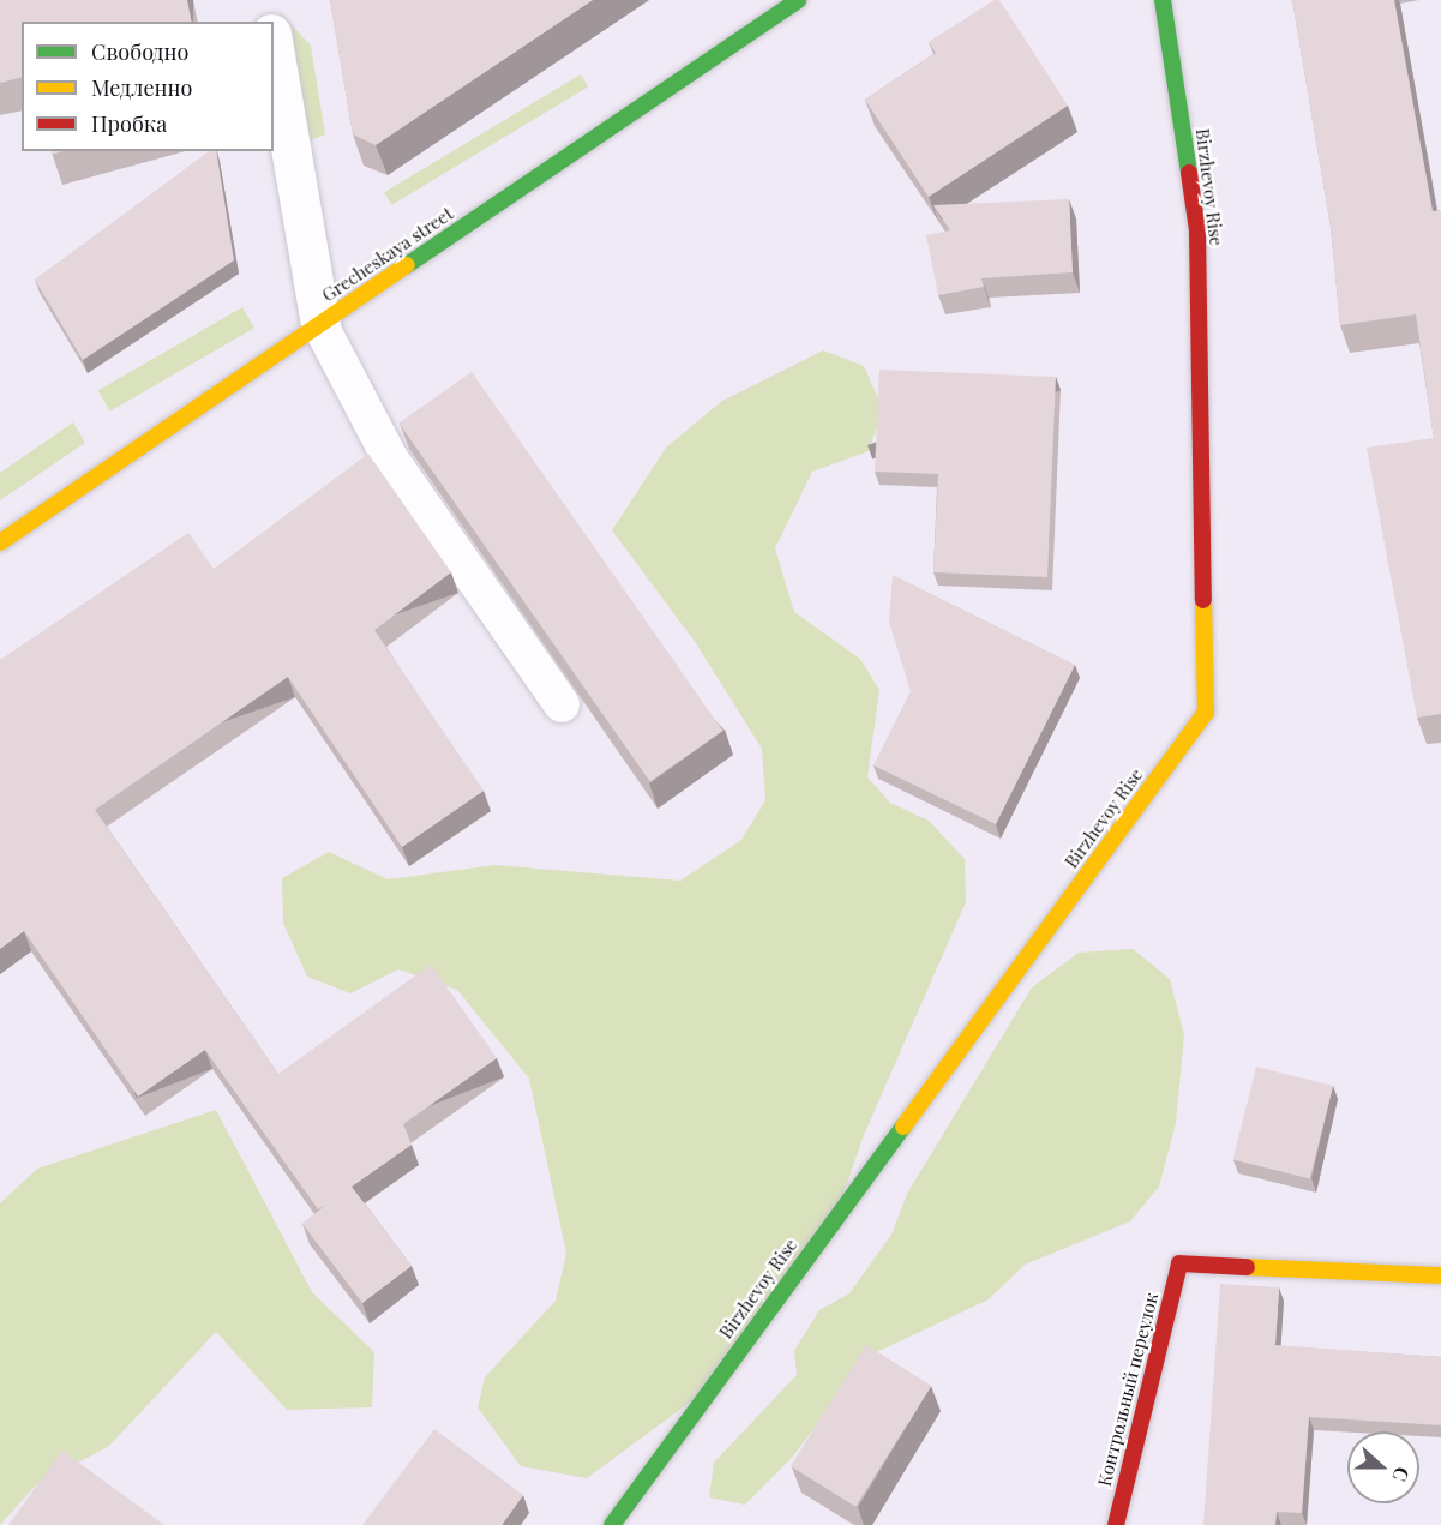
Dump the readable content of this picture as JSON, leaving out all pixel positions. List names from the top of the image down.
{
  "streets": {
    "street": ["Birzhevoy Rise", "Grecheskaya street", "Контрольный переулок"]
  },
  "legend": ["Свободно", "Медленно", "Пробка"],
  "north": "right"
}
